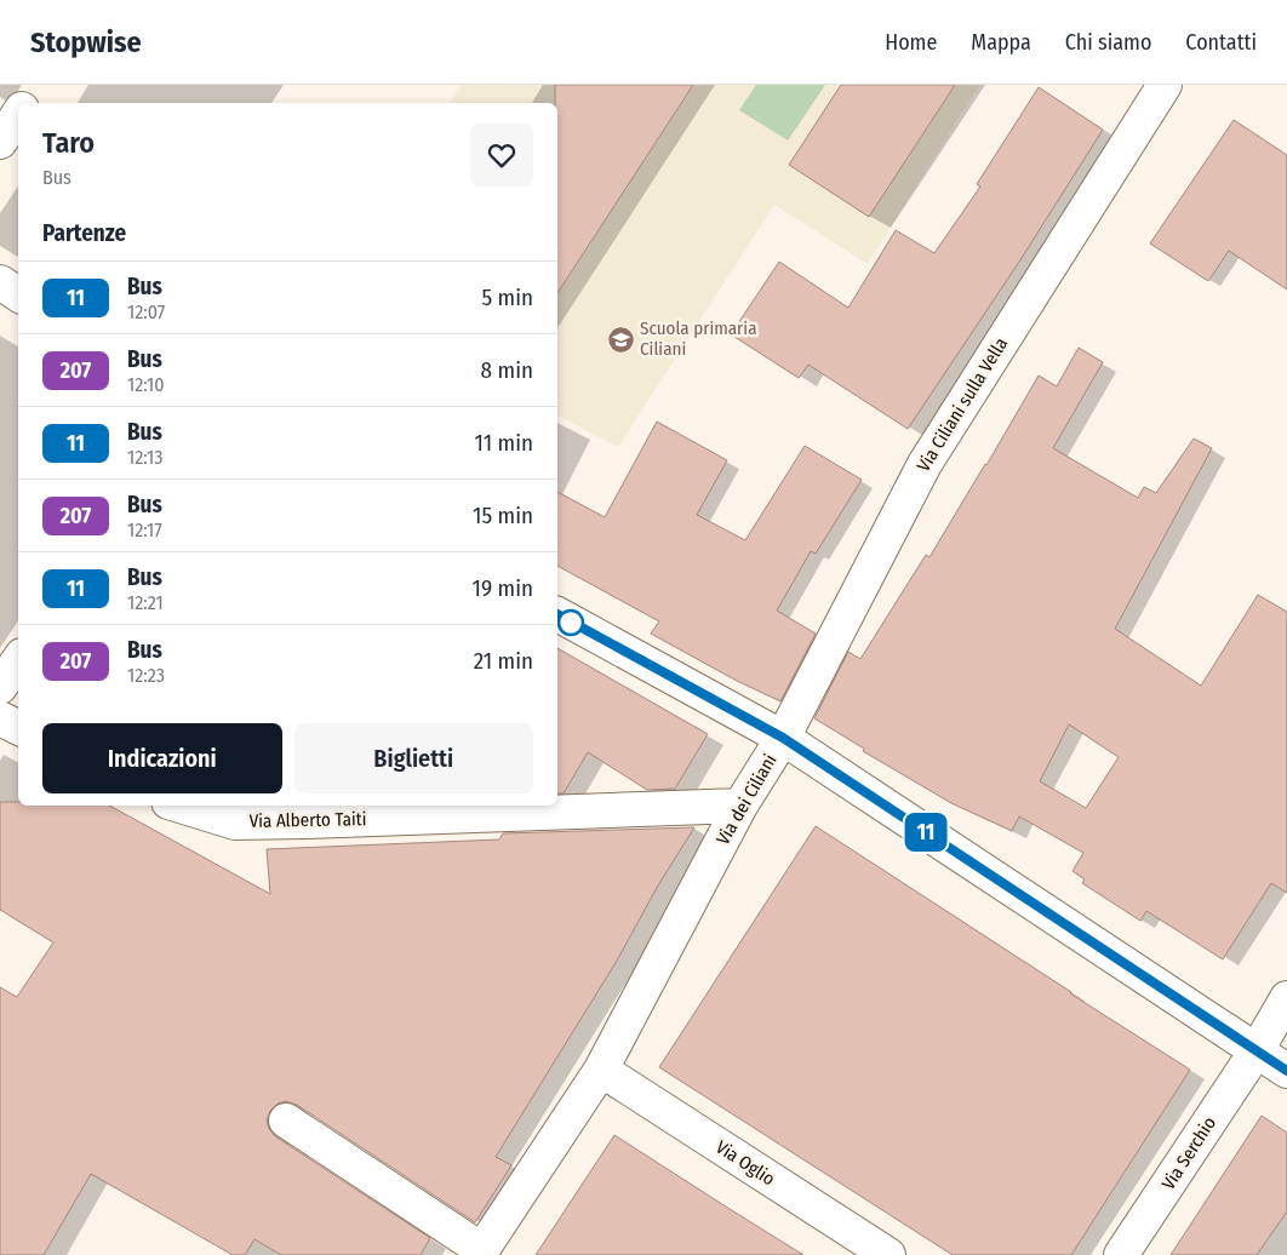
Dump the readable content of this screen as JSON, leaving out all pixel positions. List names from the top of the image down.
{
  "streets": {
    "street": [
      "Via Ciliani sulla Vella",
      "Via dei Ciliani",
      "Via Alberto Taiti",
      "Via Serchio",
      "Via Oglio"
    ]
  },
  "crossings": [
    ["Via Ciliani sulla Vella", "Via dei Ciliani"],
    ["Via dei Ciliani", "Via Alberto Taiti"],
    ["Via dei Ciliani", "Via Serchio"],
    ["Via dei Ciliani", "Via Oglio"]
  ],
  "places": {
    "school or university": ["Scuola primaria Ciliani"]
  },
  "lines": ["bus line 11"],
  "page": {
    "header": "Stopwise",
    "nav": [
      "Home",
      "Mappa",
      "Chi siamo",
      "Contatti"
    ],
    "on_map": "11",
    "heading": [
      ["Taro", "Bus"],
      "Partenze"
    ],
    "list": [
      {
        "mark": "11",
        "name": "Bus",
        "note": "12:07",
        "value": "5 min"
      },
      {
        "mark": "207",
        "name": "Bus",
        "note": "12:10",
        "value": "8 min"
      },
      {
        "mark": "11",
        "name": "Bus",
        "note": "12:13",
        "value": "11 min"
      },
      {
        "mark": "207",
        "name": "Bus",
        "note": "12:17",
        "value": "15 min"
      },
      {
        "mark": "11",
        "name": "Bus",
        "note": "12:21",
        "value": "19 min"
      },
      {
        "mark": "207",
        "name": "Bus",
        "note": "12:23",
        "value": "21 min"
      }
    ],
    "buttons": ["Indicazioni", "Biglietti"]
  }
}
